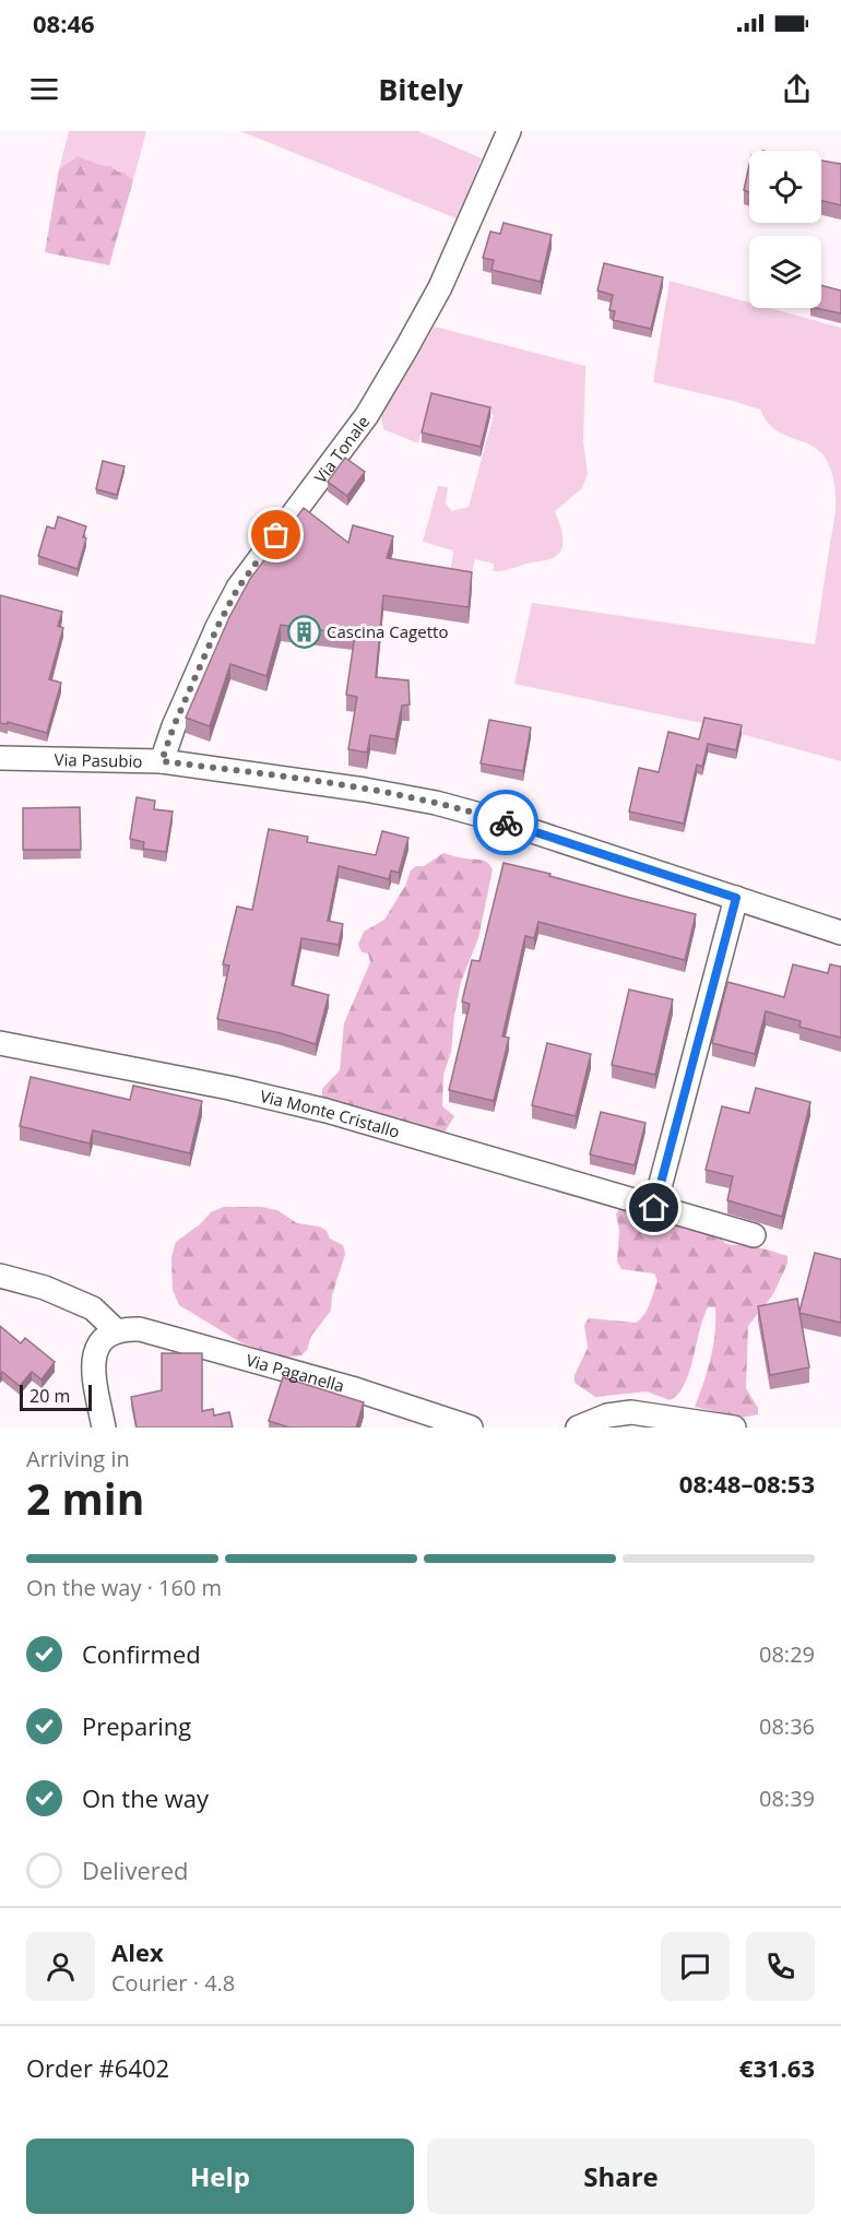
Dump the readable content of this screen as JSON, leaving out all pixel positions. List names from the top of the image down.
{
  "streets": {
    "street": [
      "Via Tonale",
      "Via Pasubio",
      "Via Monte Cristallo",
      "Via Paganella"
    ]
  },
  "crossings": [
    ["Via Tonale", "Via Pasubio"]
  ],
  "places": {
    "building": ["Cascina Cagetto"]
  },
  "scale_bar": "20 m",
  "page": {
    "status": "08:46",
    "header": "Bitely",
    "scale": "20 m",
    "heading": ["2 min", "Arriving in", "08:48–08:53"],
    "panel": [
      "Alex",
      "Courier · 4.8",
      "Order #6402",
      "€31.63"
    ],
    "bar": "On the way · 160 m",
    "list": [
      ["Confirmed", "08:29"],
      ["Preparing", "08:36"],
      ["On the way", "08:39"],
      "Delivered"
    ],
    "buttons": ["Help", "Share"]
  }
}
